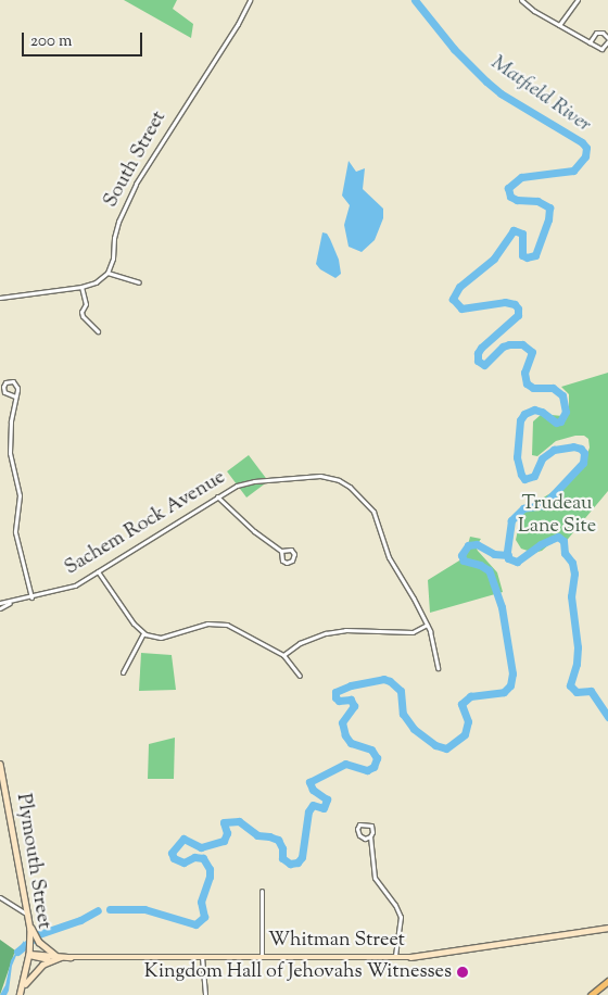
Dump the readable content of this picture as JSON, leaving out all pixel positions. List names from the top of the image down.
{
  "streets": {
    "main road": ["Plymouth Street", "Whitman Street"],
    "street": ["South Street", "Sachem Rock Avenue"]
  },
  "crossings": [
    ["Plymouth Street", "Whitman Street"]
  ],
  "water": ["Matfield River"],
  "parks": ["Trudeau Lane Site"],
  "places": ["Kingdom Hall of Jehovahs Witnesses"],
  "scale_bar": "200 m"
}
